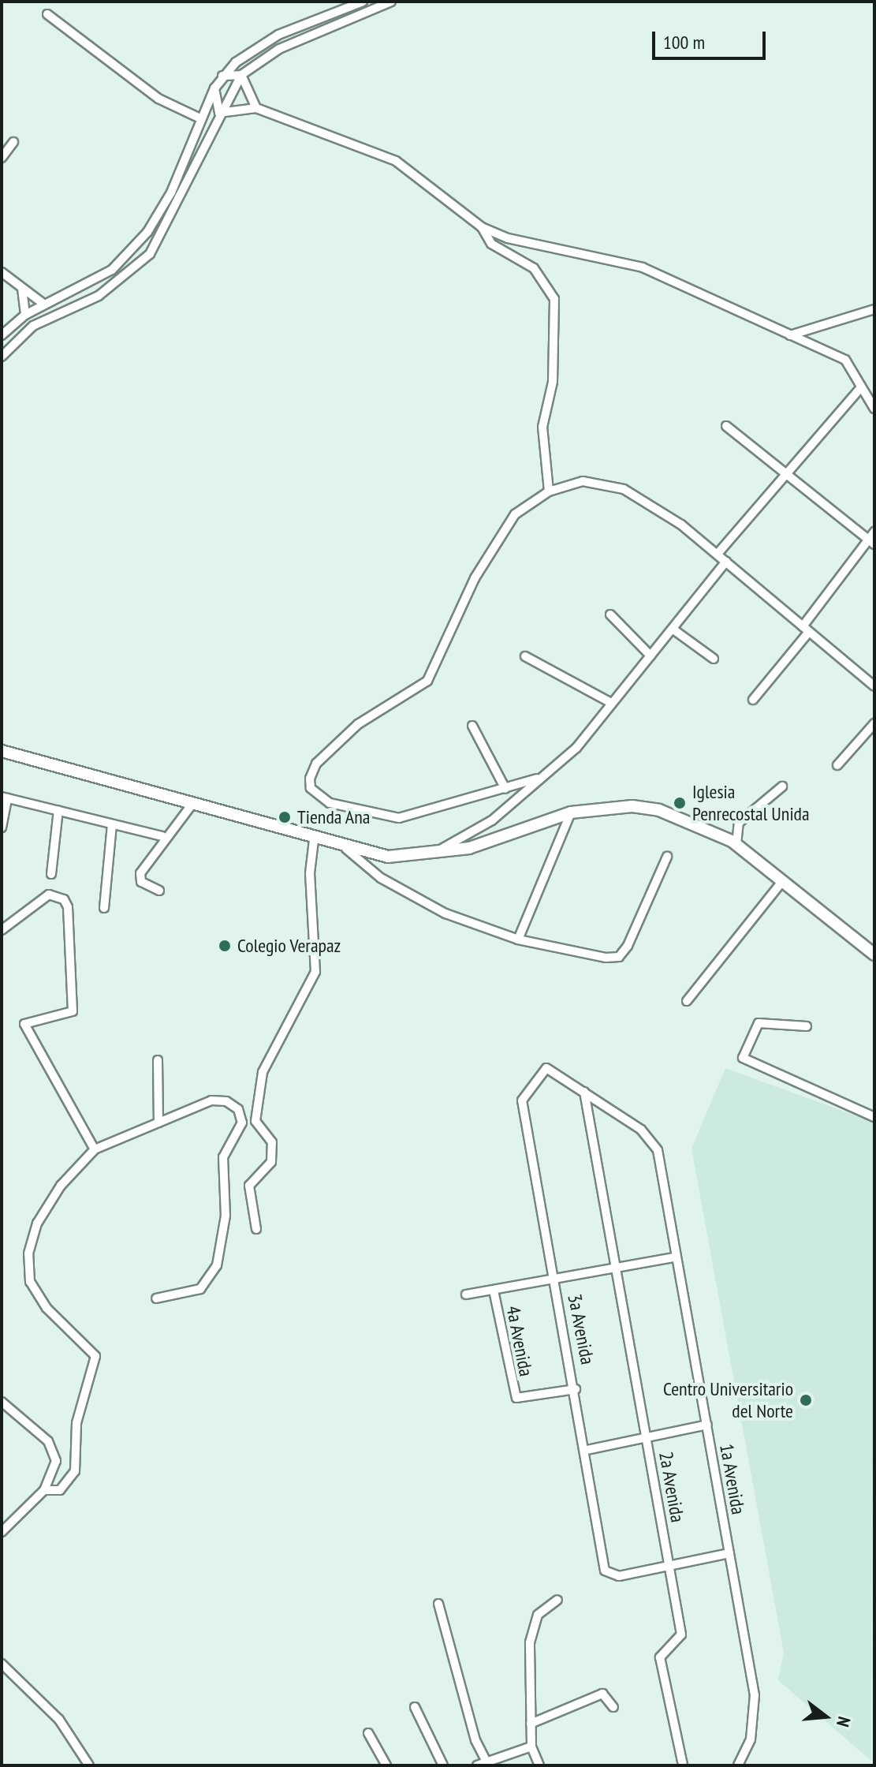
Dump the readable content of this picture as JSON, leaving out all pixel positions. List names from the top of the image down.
{
  "streets": {
    "street": [
      "3a Avenida",
      "4a Avenida",
      "1a Avenida",
      "2a Avenida"
    ]
  },
  "crossings": [
    ["3a Avenida", "4a Avenida"],
    ["3a Avenida", "1a Avenida"],
    ["3a Avenida", "2a Avenida"],
    ["1a Avenida", "2a Avenida"]
  ],
  "places": [
    "Iglesia Penrecostal Unida",
    "Tienda Ana",
    "Colegio Verapaz",
    "Centro Universitario del Norte"
  ],
  "scale_bar": "100 m",
  "north": "right"
}
